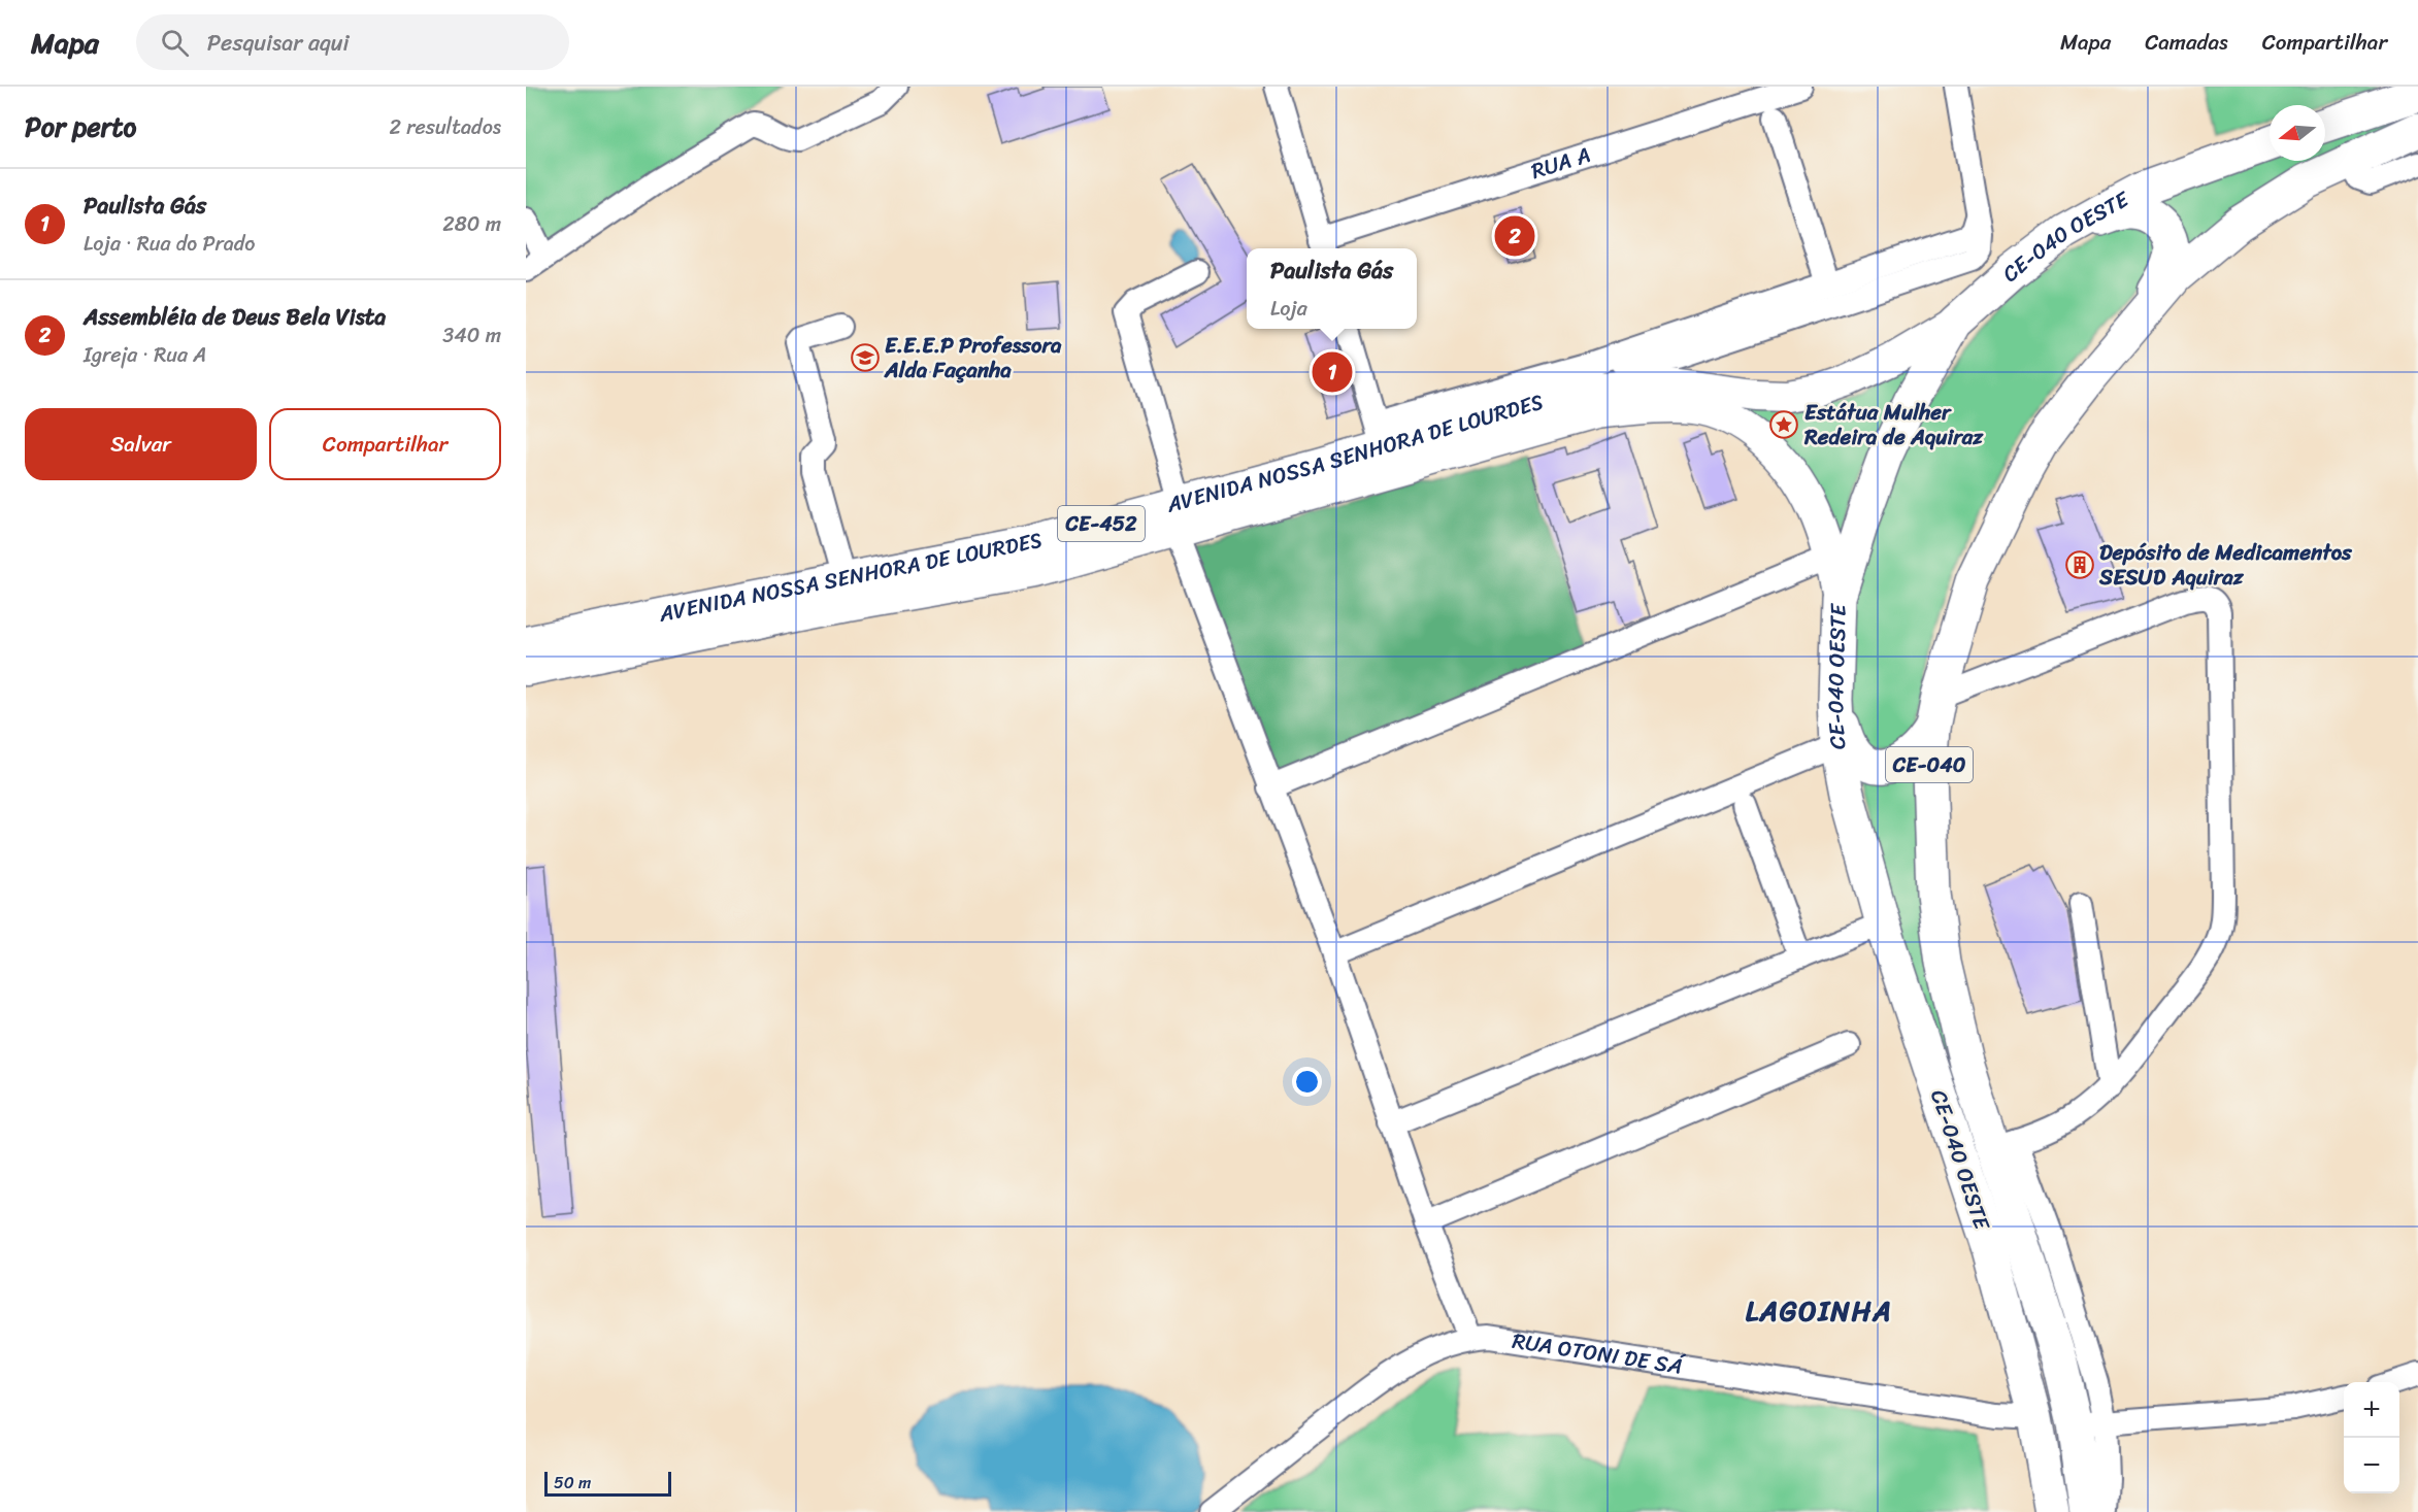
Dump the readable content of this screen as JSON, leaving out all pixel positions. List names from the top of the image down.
{
  "streets": {
    "highway": ["CE-040 OESTE", "CE-040"],
    "main road": ["AVENIDA NOSSA SENHORA DE LOURDES", "CE-452"],
    "street": ["RUA A", "RUA OTONI DE SÁ"]
  },
  "crossings": [
    ["CE-040 OESTE", "AVENIDA NOSSA SENHORA DE LOURDES"],
    ["CE-040 OESTE", "CE-452"],
    ["CE-040 OESTE", "CE-040"],
    ["CE-040 OESTE", "RUA OTONI DE SÁ"],
    ["AVENIDA NOSSA SENHORA DE LOURDES", "CE-452"]
  ],
  "districts": ["LAGOINHA"],
  "places": {
    "school or university": ["E.E.E.P Professora Alda Façanha"],
    "place": ["Estátua Mulher Redeira de Aquiraz"],
    "building": ["Depósito de Medicamentos SESUD Aquiraz"]
  },
  "scale_bar": "50 m",
  "north": "left",
  "page": {
    "header": "Mapa",
    "search": "Pesquisar aqui",
    "nav": ["Mapa", "Camadas", "Compartilhar"],
    "heading": ["Por perto", "2 resultados"],
    "list": [
      {
        "mark": "1",
        "name": "Paulista Gás",
        "note": "Loja · Rua do Prado",
        "value": "280 m"
      },
      {
        "mark": "2",
        "name": "Assembléia de Deus Bela Vista",
        "note": "Igreja · Rua A",
        "value": "340 m"
      }
    ],
    "pins": ["2", "1"],
    "popup": ["Paulista Gás", "Loja"],
    "buttons": ["Salvar", "Compartilhar"],
    "map_buttons": ["+", "−"],
    "scale": "50 m"
  }
}
